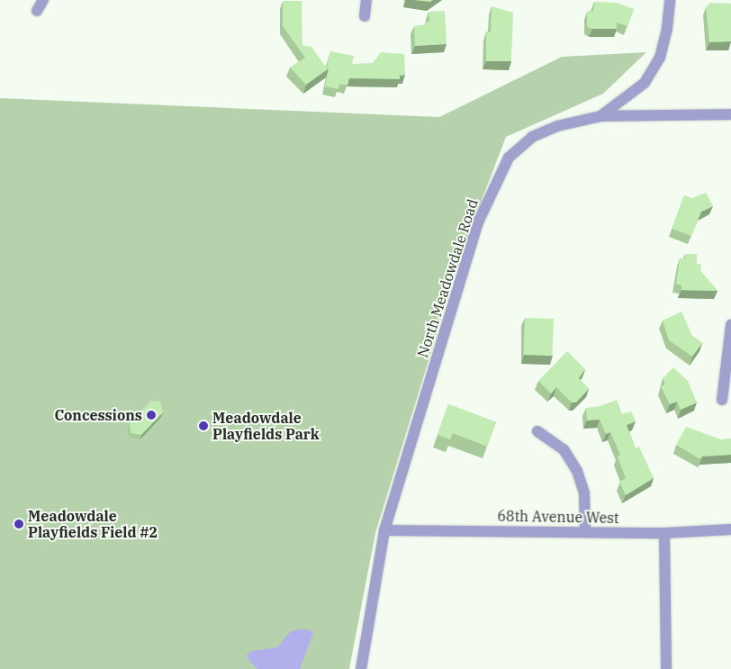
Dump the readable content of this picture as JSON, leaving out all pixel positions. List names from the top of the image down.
{
  "streets": {
    "street": ["North Meadowdale Road", "68th Avenue West"]
  },
  "crossings": [
    ["North Meadowdale Road", "68th Avenue West"]
  ],
  "places": ["Concessions", "Meadowdale Playfields Park", "Meadowdale Playfields Field #2"]
}
